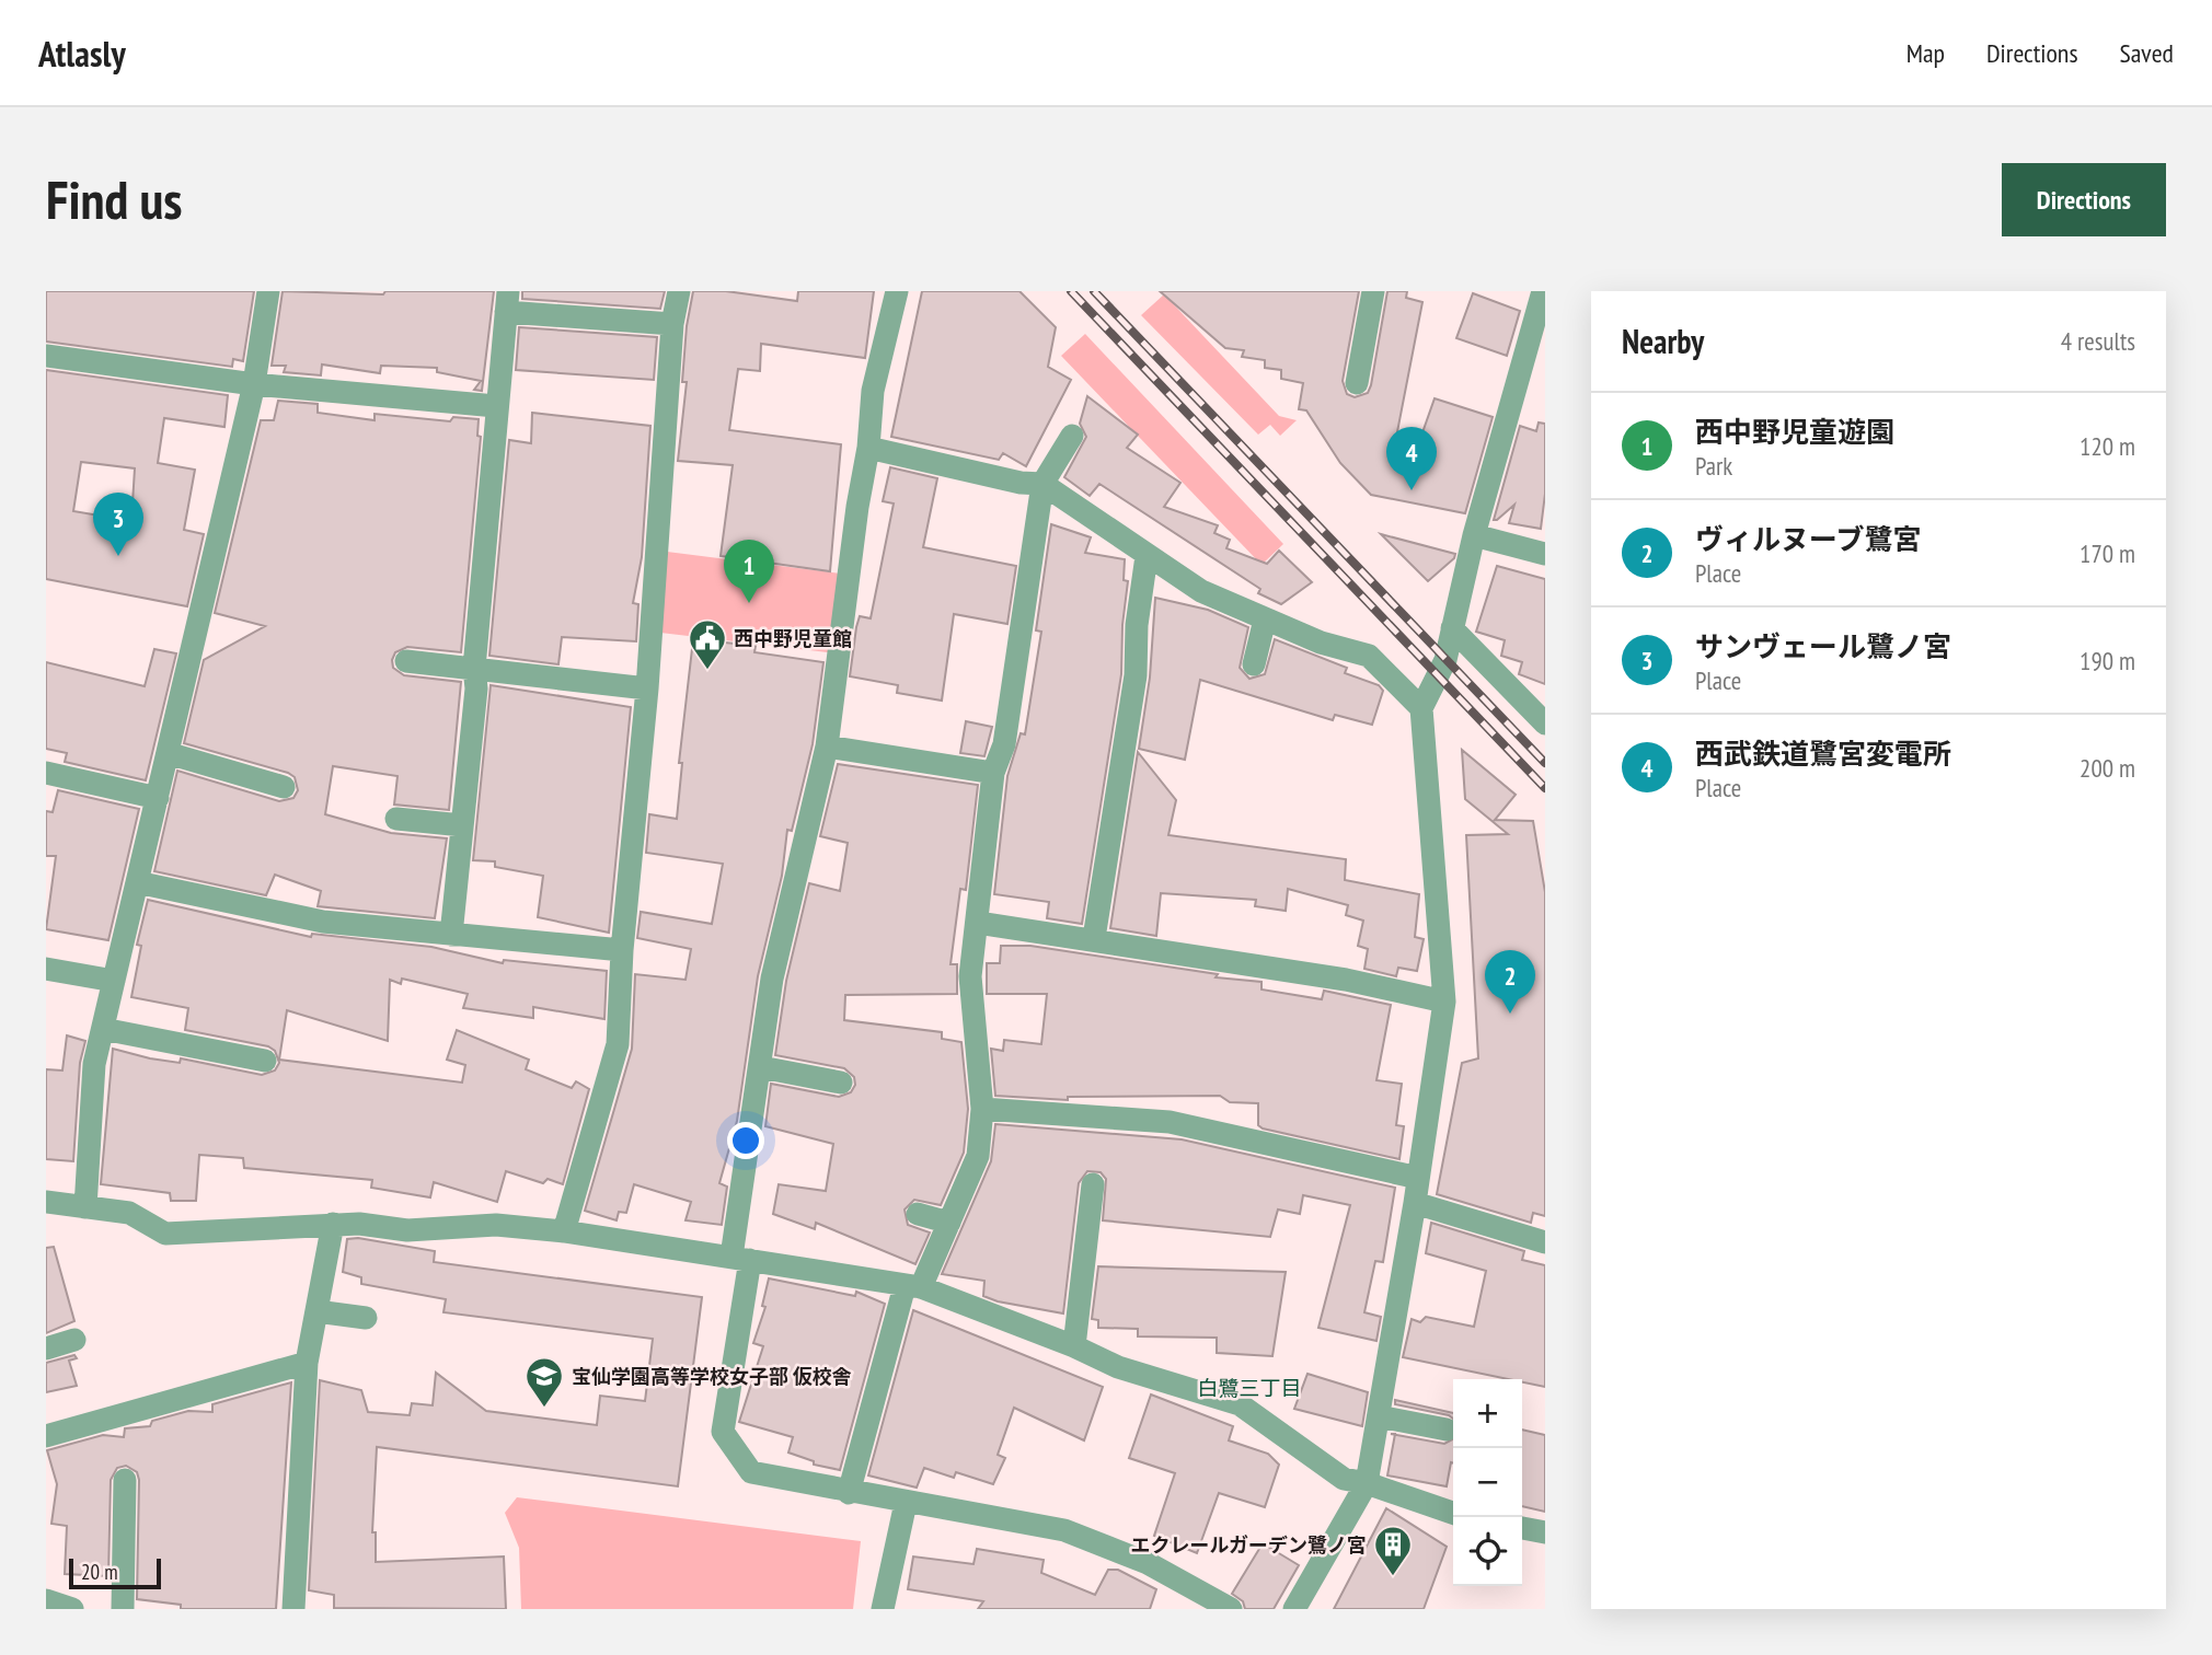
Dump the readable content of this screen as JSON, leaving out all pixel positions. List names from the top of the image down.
{
  "districts": ["白鷺三丁目"],
  "places": {
    "public building": ["西中野児童館"],
    "school or university": ["宝仙学園高等学校女子部 仮校舎"],
    "building": ["エクレールガーデン鷺ノ宮"]
  },
  "scale_bar": "20 m",
  "page": {
    "header": "Atlasly",
    "nav": ["Map", "Directions", "Saved"],
    "buttons": "Directions",
    "title": "Find us",
    "heading": ["Nearby", "4 results"],
    "list": [
      {
        "mark": "1",
        "name": "西中野児童遊園",
        "note": "Park",
        "value": "120 m"
      },
      {
        "mark": "2",
        "name": "ヴィルヌーブ鷺宮",
        "note": "Place",
        "value": "170 m"
      },
      {
        "mark": "3",
        "name": "サンヴェール鷺ノ宮",
        "note": "Place",
        "value": "190 m"
      },
      {
        "mark": "4",
        "name": "西武鉄道鷺宮変電所",
        "note": "Place",
        "value": "200 m"
      }
    ],
    "pins": [
      "4",
      "3",
      "1",
      "2"
    ],
    "map_buttons": ["+", "−"],
    "scale": "20 m"
  }
}
